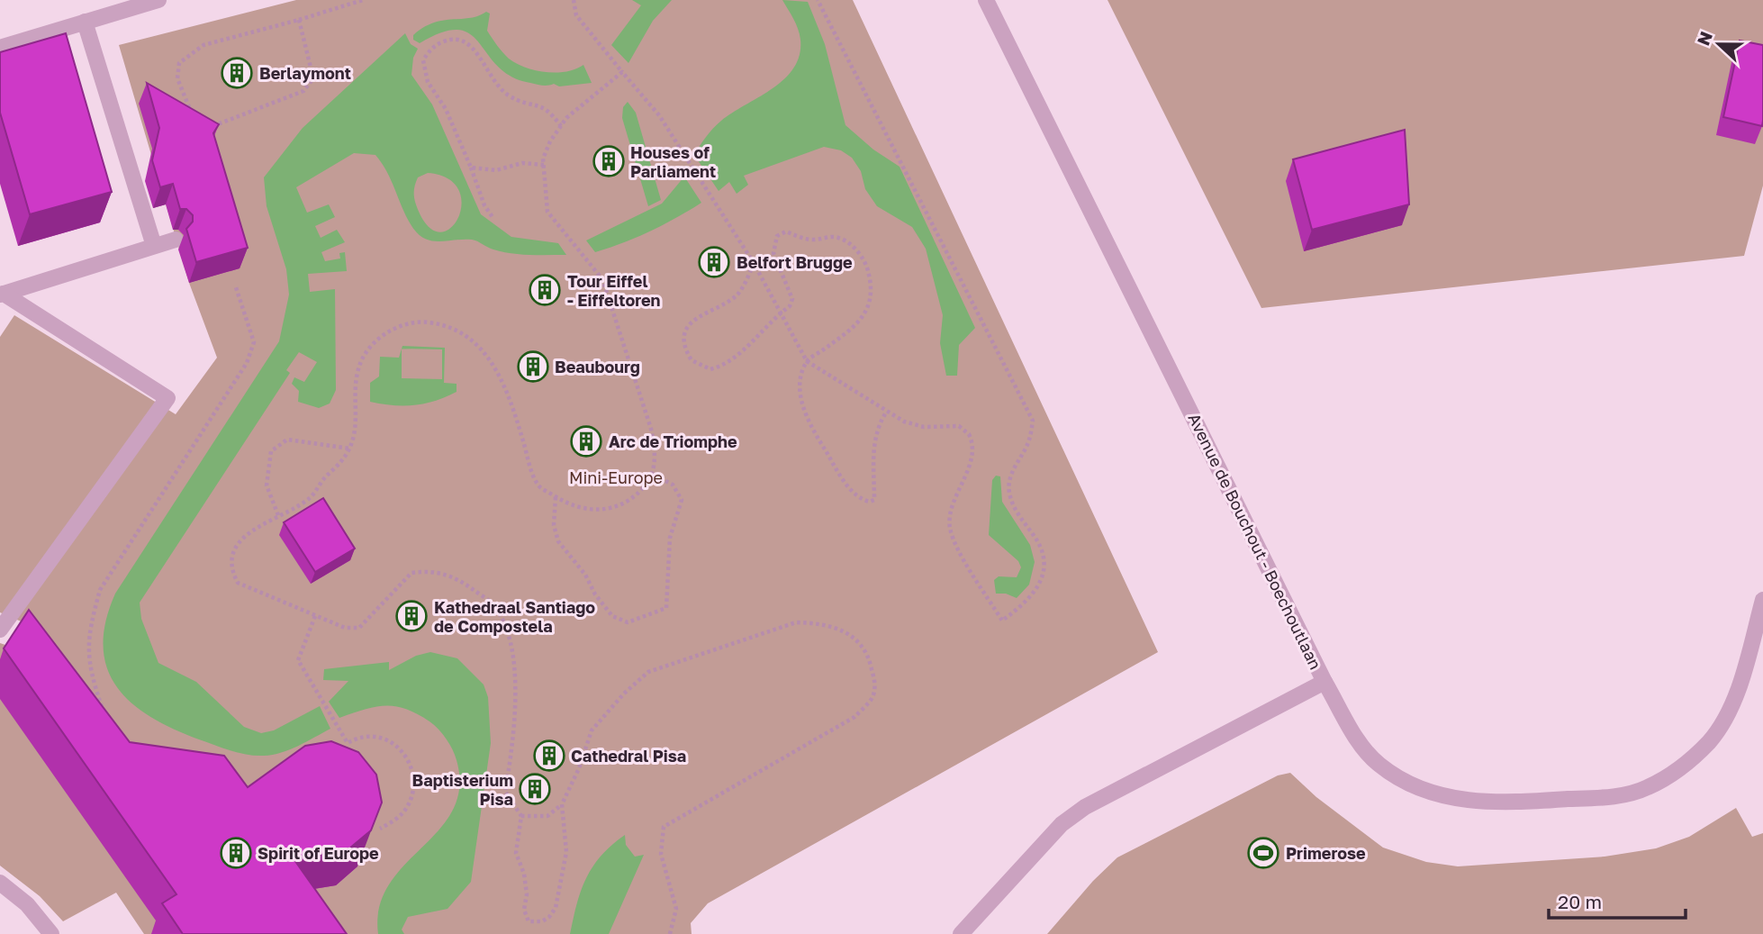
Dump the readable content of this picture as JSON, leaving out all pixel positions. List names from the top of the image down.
{
  "streets": {
    "street": ["Avenue de Bouchout - Boechoutlaan"]
  },
  "parks": ["Mini-Europe"],
  "places": {
    "building": [
      "Berlaymont",
      "Houses of Parliament",
      "Belfort Brugge",
      "Tour Eiffel - Eiffeltoren",
      "Beaubourg",
      "Arc de Triomphe",
      "Kathedraal Santiago de Compostela",
      "Cathedral Pisa",
      "Baptisterium Pisa",
      "Spirit of Europe"
    ],
    "sports": ["Primerose"]
  },
  "scale_bar": "20 m",
  "north": "left"
}
